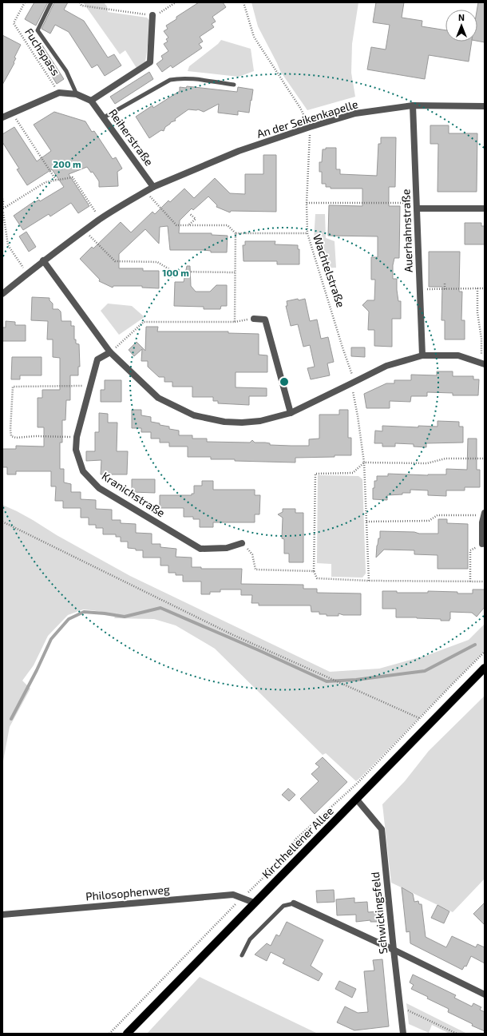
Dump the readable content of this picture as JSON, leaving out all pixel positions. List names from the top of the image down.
{
  "streets": {
    "main road": ["Kirchhellener Allee"],
    "street": [
      "An der Seikenkapelle",
      "Reiherstraße",
      "Auerhahnstraße",
      "Kranichstraße",
      "Philosophenweg",
      "Schwickingsfeld"
    ],
    "path": ["Fuchspass", "Wachtelstraße"]
  },
  "crossings": [
    ["Fuchspass", "Reiherstraße"],
    ["An der Seikenkapelle", "Reiherstraße"],
    ["An der Seikenkapelle", "Auerhahnstraße"],
    ["Kirchhellener Allee", "Philosophenweg"],
    ["Kirchhellener Allee", "Schwickingsfeld"]
  ],
  "north": "top",
  "rings": ["200 m", "100 m"]
}
